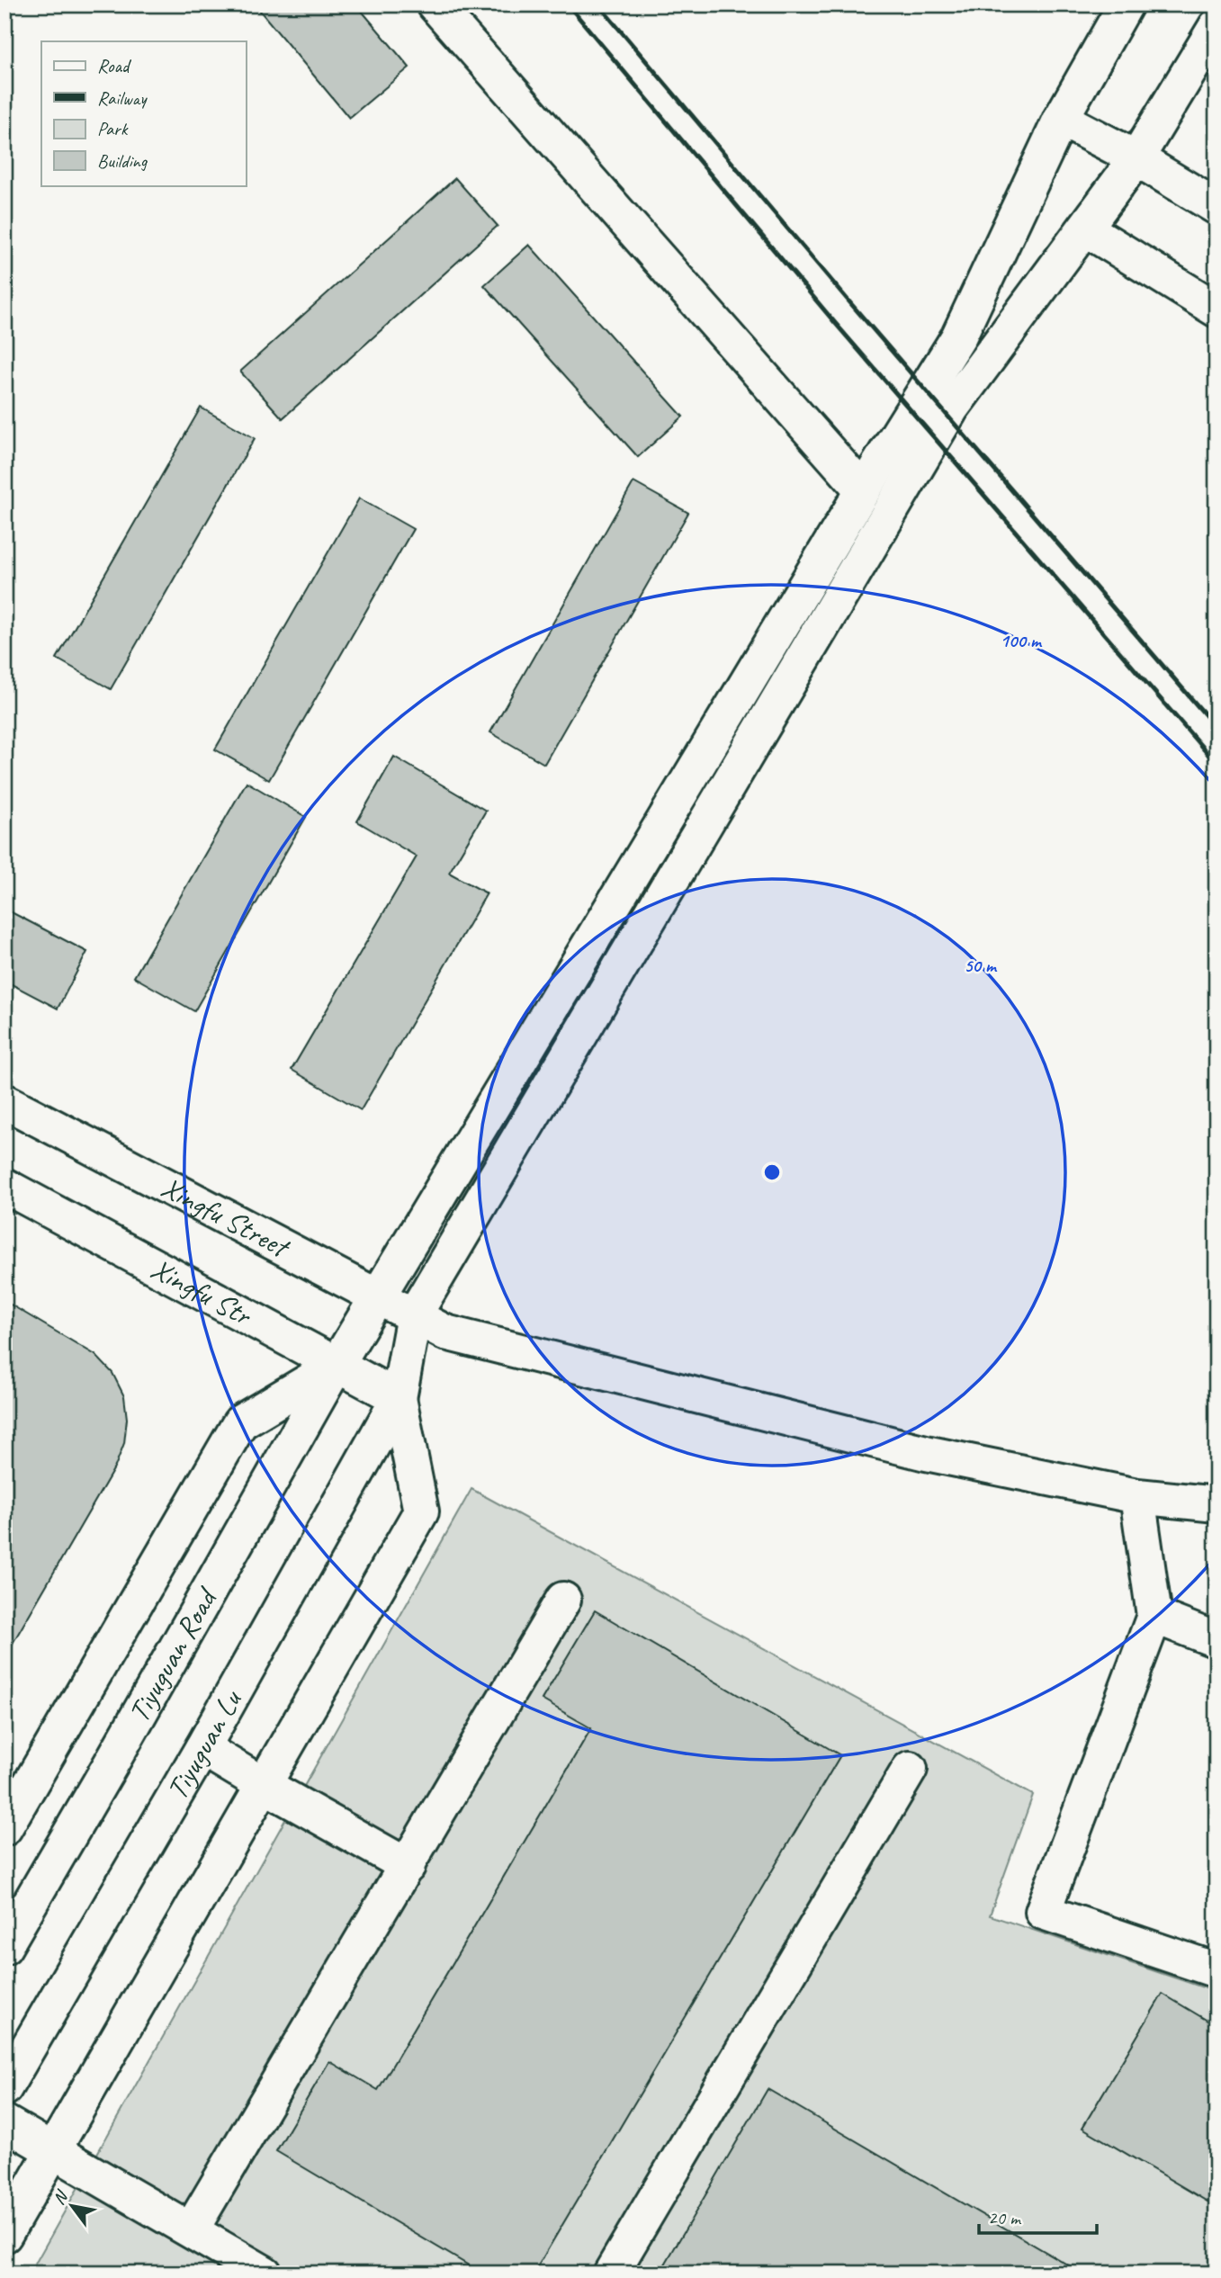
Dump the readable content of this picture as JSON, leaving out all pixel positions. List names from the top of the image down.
{
  "streets": {
    "main road": [
      "Xingfu Street",
      "Xingfu Str",
      "Tiyuguan Road",
      "Tiyuguan Lu"
    ]
  },
  "crossings": [
    ["Xingfu Street", "Tiyuguan Road"],
    ["Xingfu Str", "Tiyuguan Road"],
    ["Xingfu Str", "Tiyuguan Lu"]
  ],
  "legend": [
    "Road",
    "Railway",
    "Park",
    "Building"
  ],
  "scale_bar": "20 m",
  "north": "top left",
  "rings": ["100 m", "50 m"]
}
